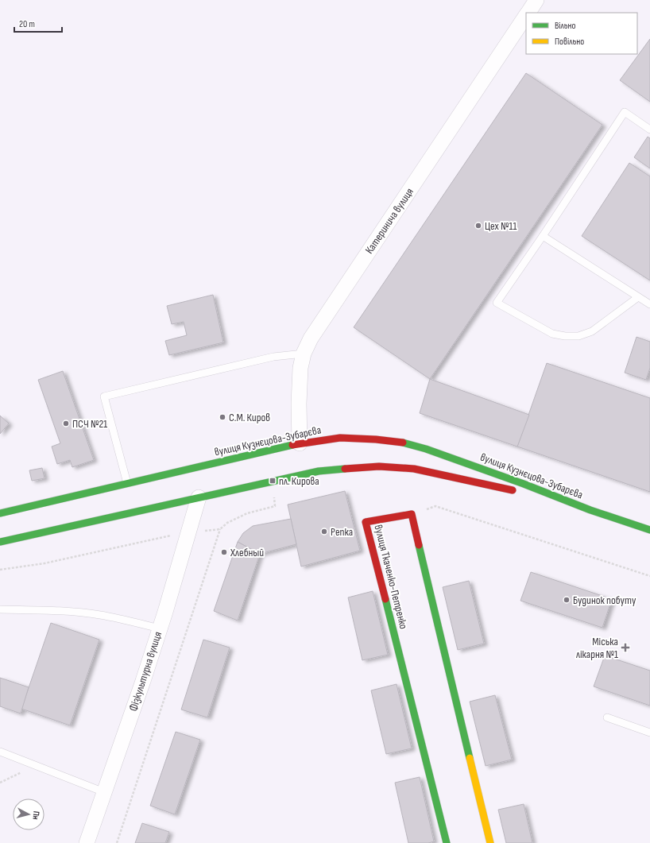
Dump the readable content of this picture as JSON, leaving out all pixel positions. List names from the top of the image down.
{
  "streets": {
    "main road": ["вулиця Кузнєцова-Зубарєва", "вулиця Ткаченко-Петренко"],
    "street": ["Катеринича вулиця", "Фізкультурна вулиця"]
  },
  "crossings": [
    ["Катеринича вулиця", "вулиця Кузнєцова-Зубарєва"],
    ["вулиця Кузнєцова-Зубарєва", "Фізкультурна вулиця"]
  ],
  "places": {
    "other": [
      "Цех №11",
      "С.М. Киров",
      "ПСЧ №21",
      "Репка",
      "Хлебный",
      "Будинок побуту"
    ],
    "transit": ["пл. Кирова"],
    "health": ["Міська лікарня №1"]
  },
  "legend": ["Вільно", "Повільно"],
  "scale_bar": "20 m",
  "north": "right"
}
